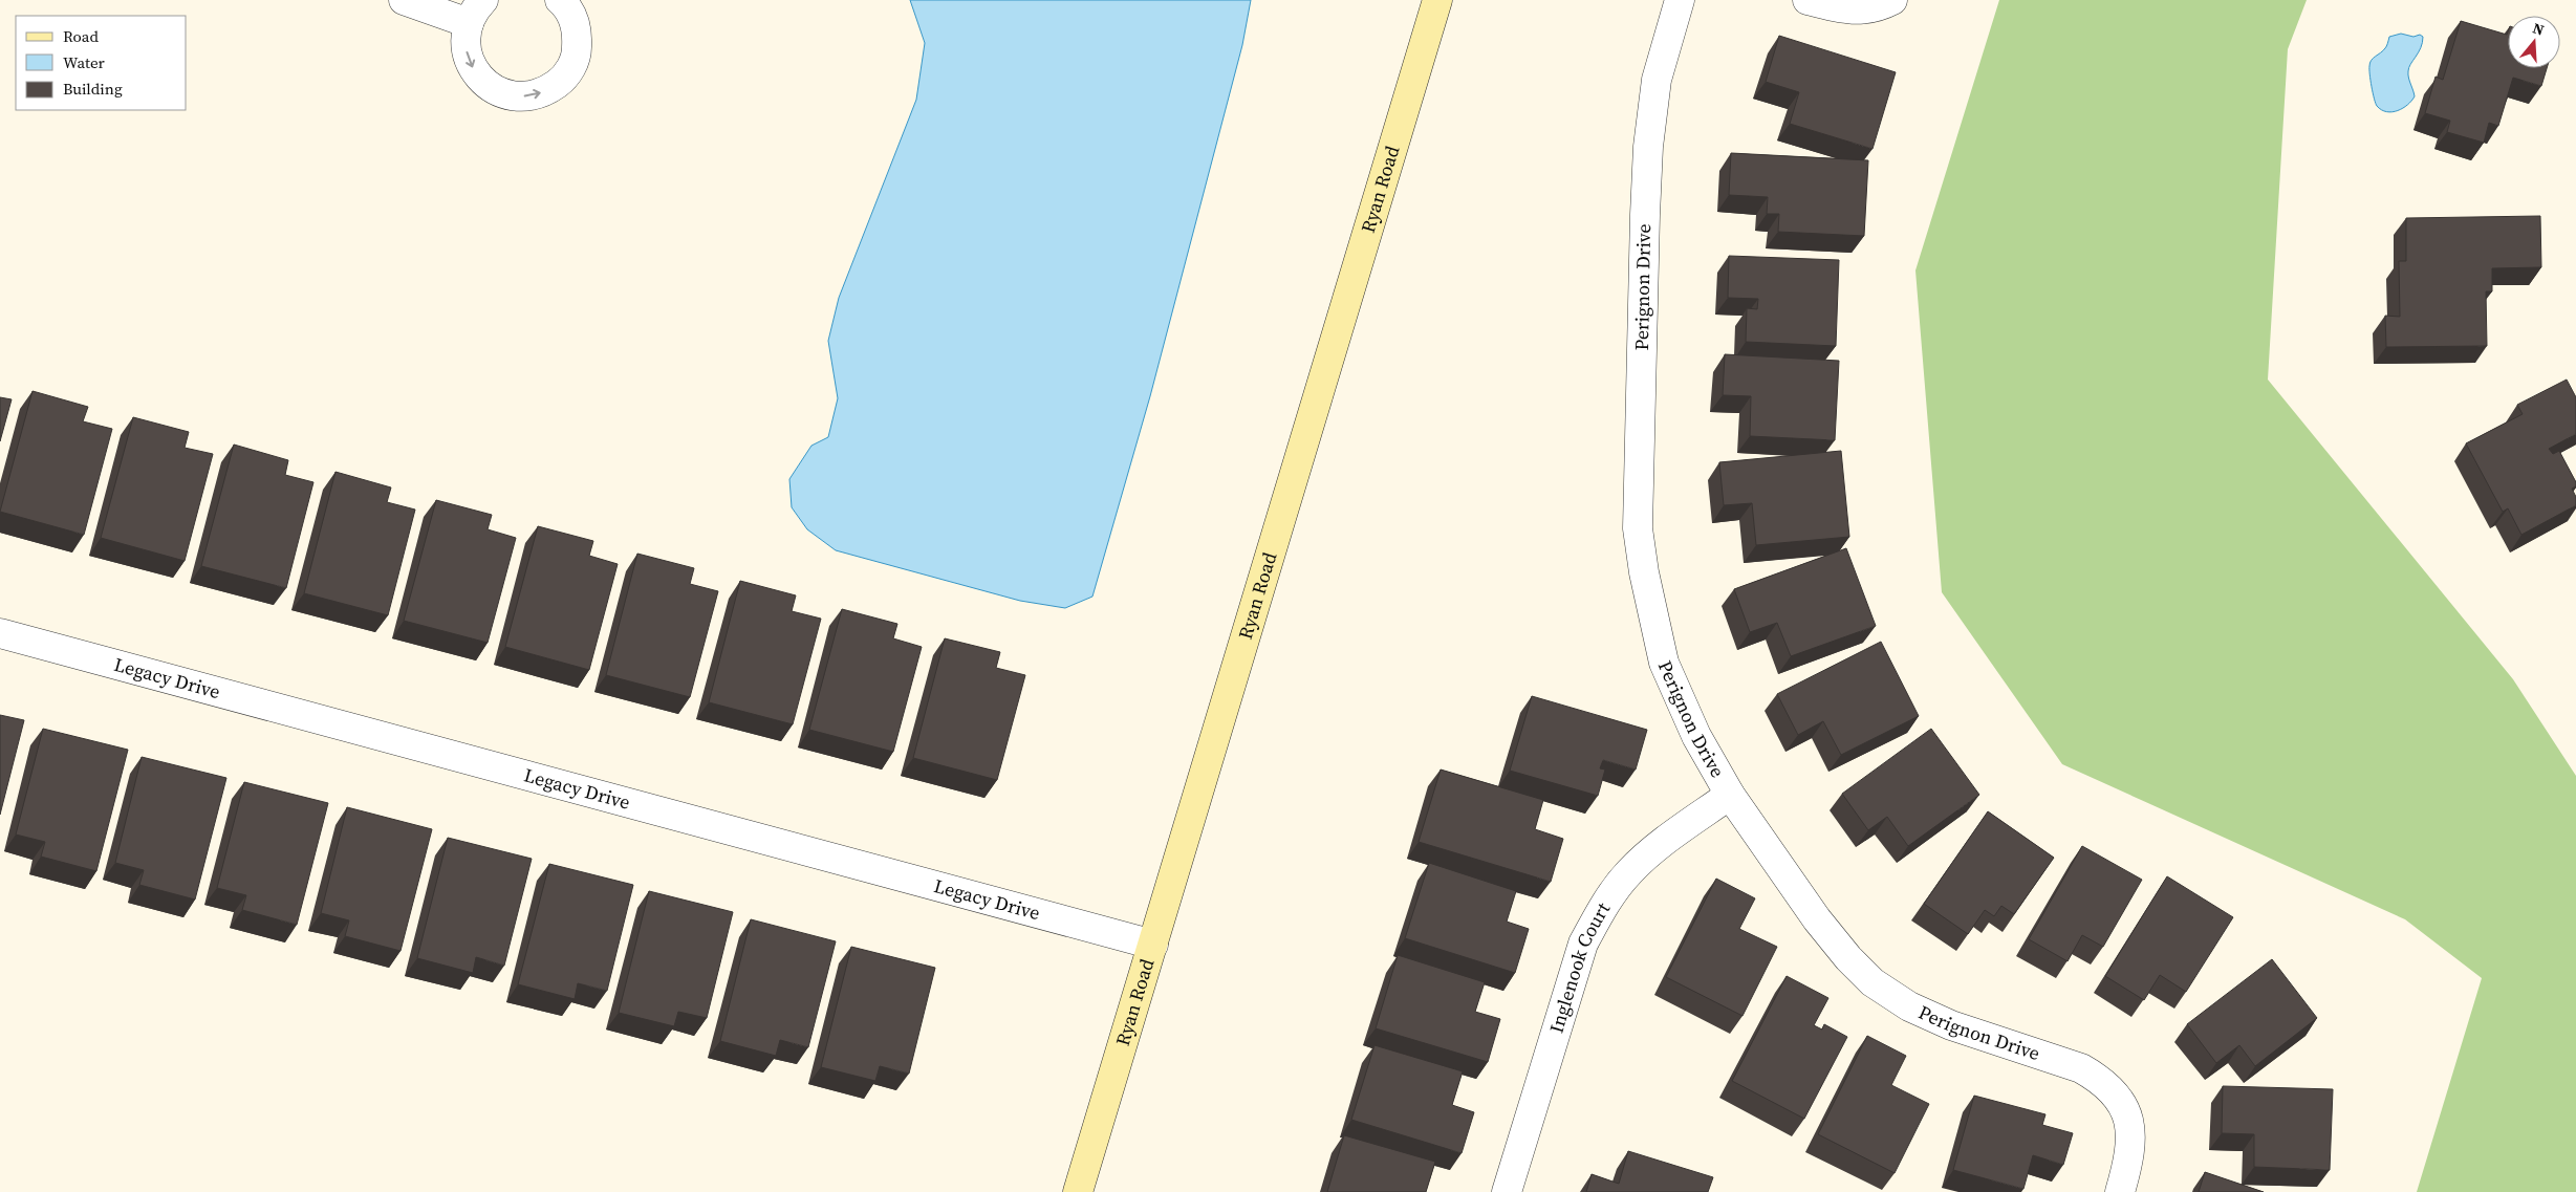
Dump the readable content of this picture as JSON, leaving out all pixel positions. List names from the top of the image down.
{
  "streets": {
    "main road": ["Ryan Road"],
    "street": ["Perignon Drive", "Legacy Drive", "Inglenook Court"]
  },
  "crossings": [
    ["Ryan Road", "Legacy Drive"],
    ["Perignon Drive", "Inglenook Court"]
  ],
  "legend": ["Road", "Water", "Building"],
  "north": "top"
}
